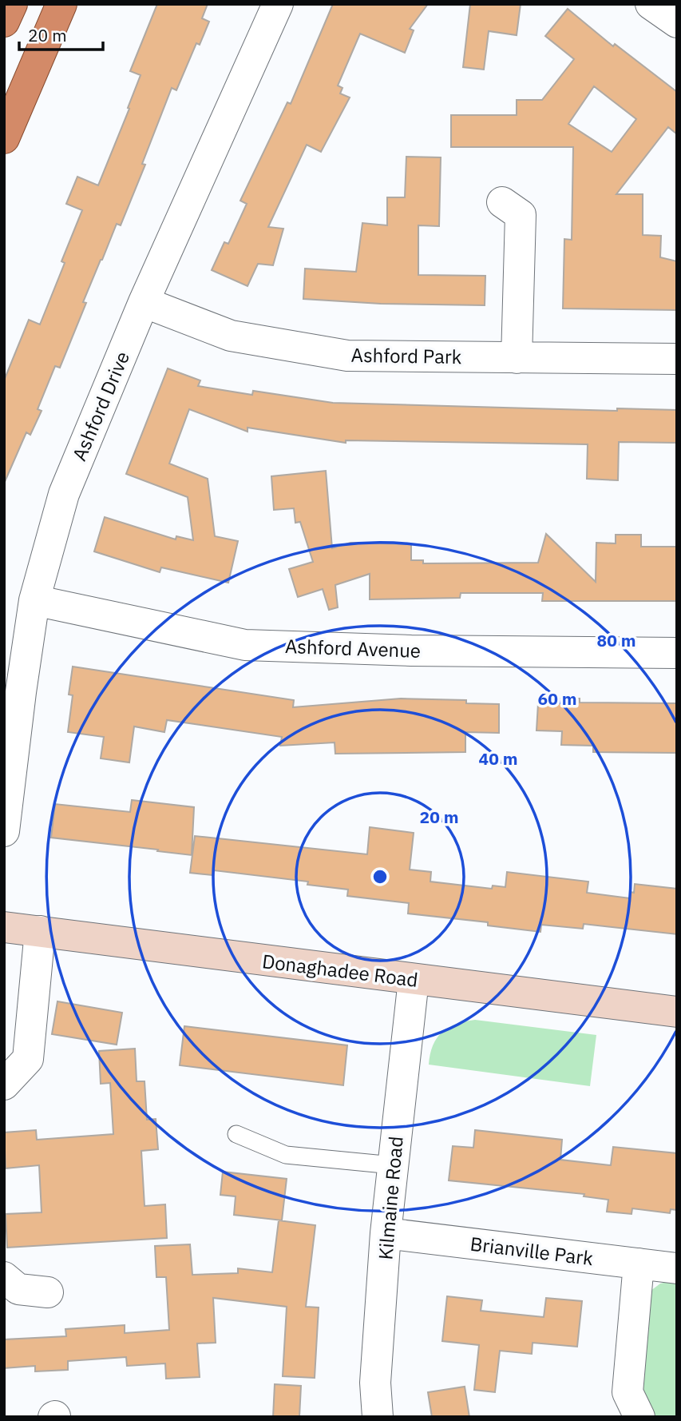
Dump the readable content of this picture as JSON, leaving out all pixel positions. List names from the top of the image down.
{
  "streets": {
    "main road": ["Donaghadee Road"],
    "street": [
      "Ashford Park",
      "Ashford Drive",
      "Ashford Avenue",
      "Kilmaine Road",
      "Brianville Park"
    ]
  },
  "crossings": [
    ["Ashford Park", "Ashford Drive"],
    ["Ashford Drive", "Ashford Avenue"],
    ["Donaghadee Road", "Kilmaine Road"],
    ["Kilmaine Road", "Brianville Park"]
  ],
  "scale_bar": "20 m",
  "rings": [
    "80 m",
    "60 m",
    "40 m",
    "20 m"
  ]
}
